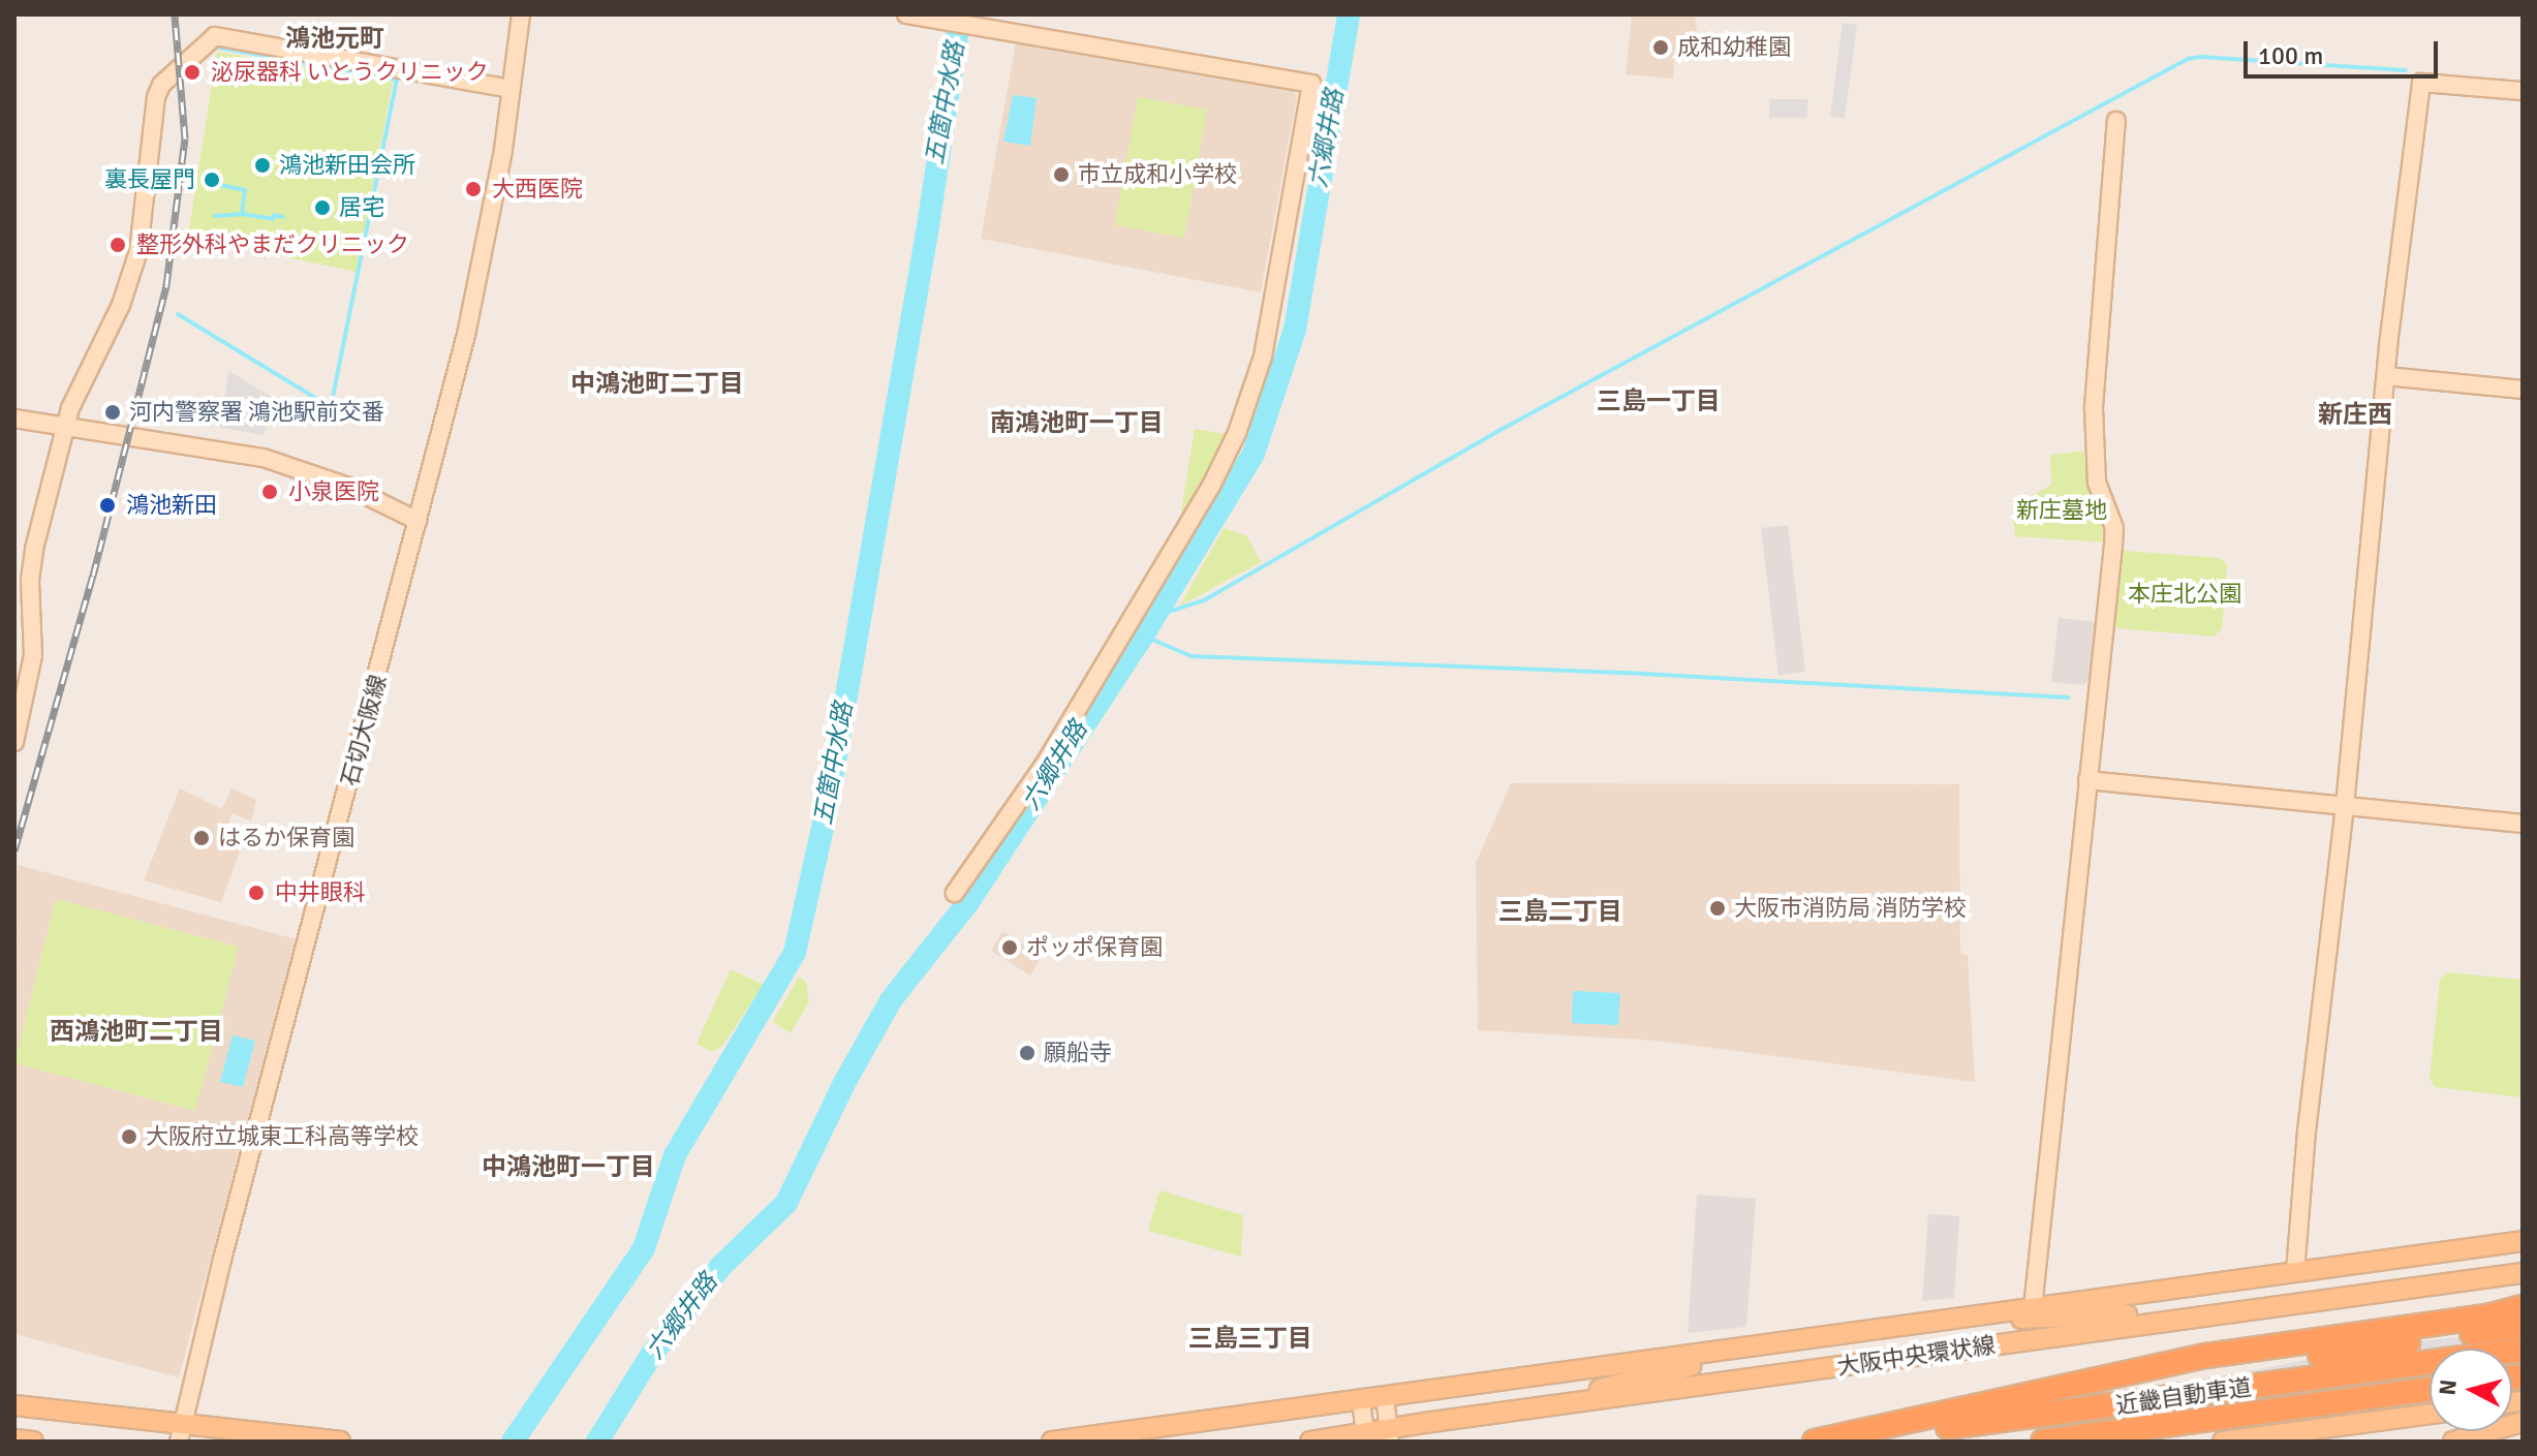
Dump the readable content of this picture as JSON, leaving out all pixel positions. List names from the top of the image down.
{
  "streets": {
    "highway": ["近畿自動車道"],
    "main road": ["大阪中央環状線"],
    "street": ["石切大阪線"]
  },
  "districts": [
    "鴻池元町",
    "中鴻池町二丁目",
    "三島一丁目",
    "新庄西",
    "南鴻池町一丁目",
    "三島二丁目",
    "西鴻池町二丁目",
    "中鴻池町一丁目",
    "三島三丁目"
  ],
  "water": ["五箇中水路", "六郷井路"],
  "parks": ["新庄墓地", "本庄北公園"],
  "places": [
    "成和幼稚園",
    "泌尿器科 いとうクリニック",
    "鴻池新田会所",
    "市立成和小学校",
    "裏長屋門",
    "大西医院",
    "居宅",
    "整形外科やまだクリニック",
    "河内警察署 鴻池駅前交番",
    "小泉医院",
    "鴻池新田",
    "はるか保育園",
    "中井眼科",
    "大阪市消防局 消防学校",
    "ポッポ保育園",
    "願船寺",
    "大阪府立城東工科高等学校"
  ],
  "scale_bar": "100 m",
  "north": "left"
}
